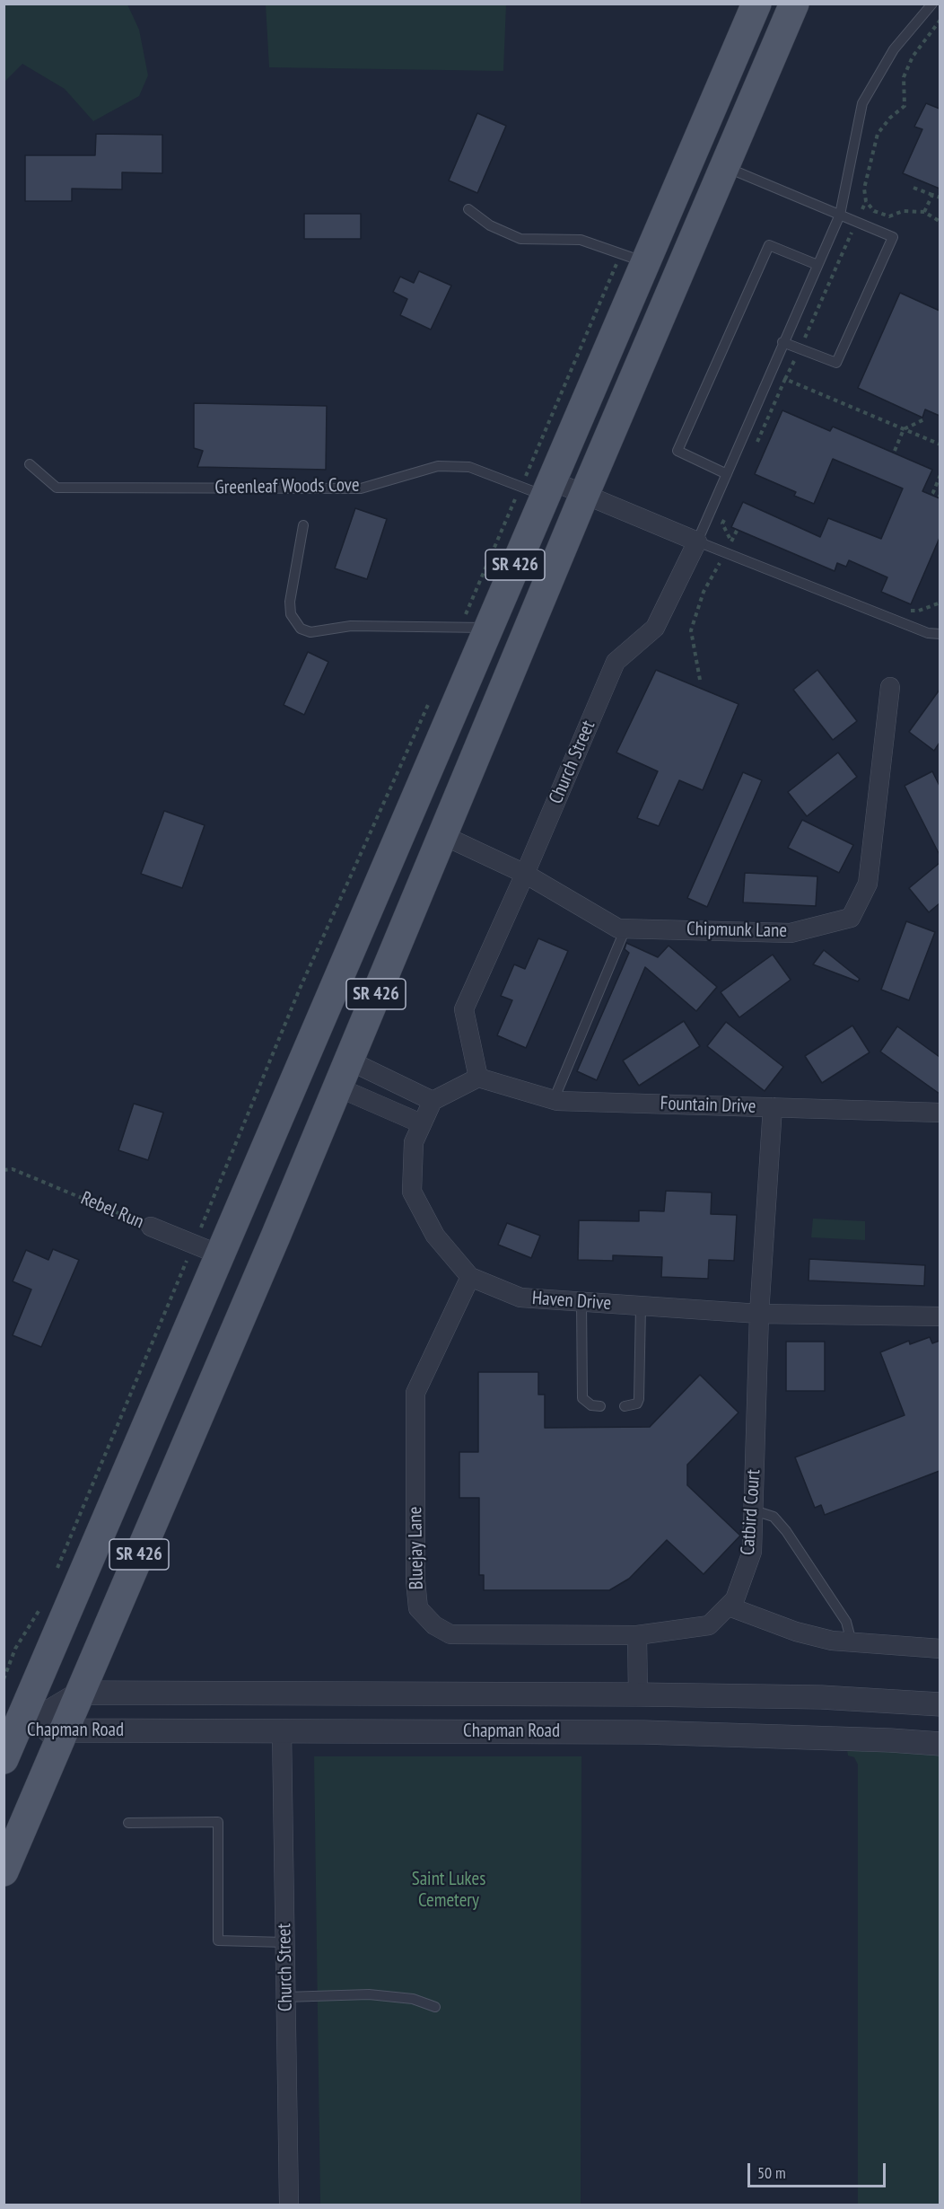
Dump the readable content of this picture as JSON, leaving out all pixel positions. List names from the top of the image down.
{
  "streets": {
    "main road": ["SR 426"],
    "street": [
      "Church Street",
      "Chipmunk Lane",
      "Fountain Drive",
      "Rebel Run",
      "Haven Drive",
      "Catbird Court",
      "Bluejay Lane",
      "Chapman Road"
    ],
    "lane": ["Greenleaf Woods Cove"]
  },
  "crossings": [
    ["Greenleaf Woods Cove", "SR 426"],
    ["SR 426", "Chipmunk Lane"],
    ["SR 426", "Rebel Run"],
    ["SR 426", "Chapman Road"],
    ["Church Street", "Chipmunk Lane"],
    ["Church Street", "Fountain Drive"],
    ["Church Street", "Chapman Road"],
    ["Fountain Drive", "Catbird Court"],
    ["Haven Drive", "Catbird Court"],
    ["Haven Drive", "Bluejay Lane"],
    ["Catbird Court", "Bluejay Lane"]
  ],
  "parks": ["Saint Lukes Cemetery"],
  "scale_bar": "50 m"
}
